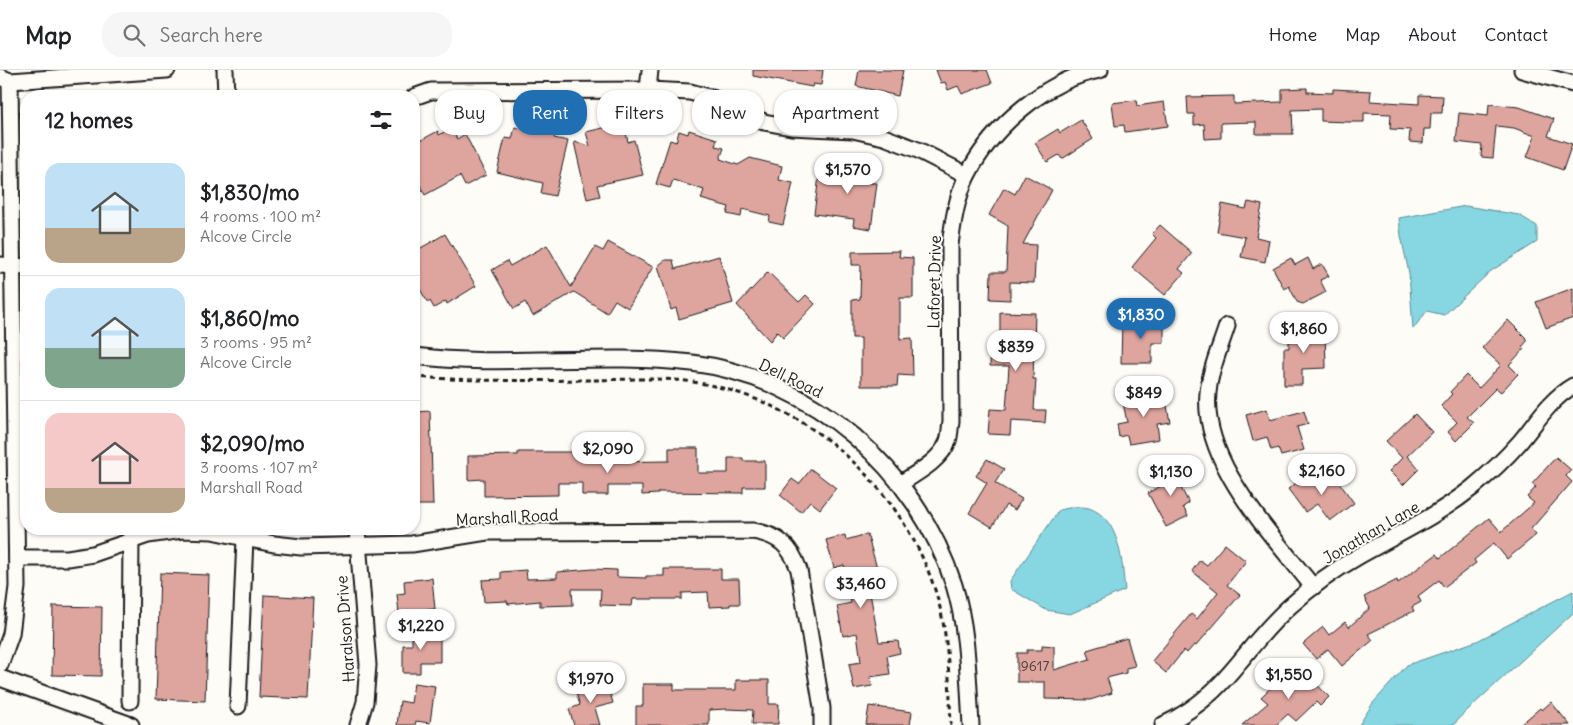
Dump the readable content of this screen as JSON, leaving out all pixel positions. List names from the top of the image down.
{
  "streets": {
    "street": [
      "Laforet Drive",
      "Dell Road",
      "Marshall Road",
      "Jonathan Lane",
      "Haralson Drive"
    ]
  },
  "crossings": [
    ["Laforet Drive", "Dell Road"],
    ["Marshall Road", "Haralson Drive"]
  ],
  "house_numbers": ["9617"],
  "page": {
    "header": "Map",
    "search": "Search here",
    "nav": [
      "Home",
      "Map",
      "About",
      "Contact"
    ],
    "chip": [
      "Buy",
      "Rent",
      "Filters",
      "New",
      "Apartment"
    ],
    "heading": "12 homes",
    "list": [
      {
        "name": "$1,830/mo",
        "note": "4 rooms · 100 m² · Alcove Circle"
      },
      {
        "name": "$1,860/mo",
        "note": "3 rooms · 95 m² · Alcove Circle"
      },
      {
        "name": "$2,090/mo",
        "note": "3 rooms · 107 m² · Marshall Road"
      }
    ],
    "price": [
      "$1,570",
      "$1,830",
      "$1,860",
      "$839",
      "$849",
      "$2,090",
      "$2,160",
      "$1,130",
      "$3,460",
      "$1,220",
      "$1,550",
      "$1,970"
    ]
  }
}
